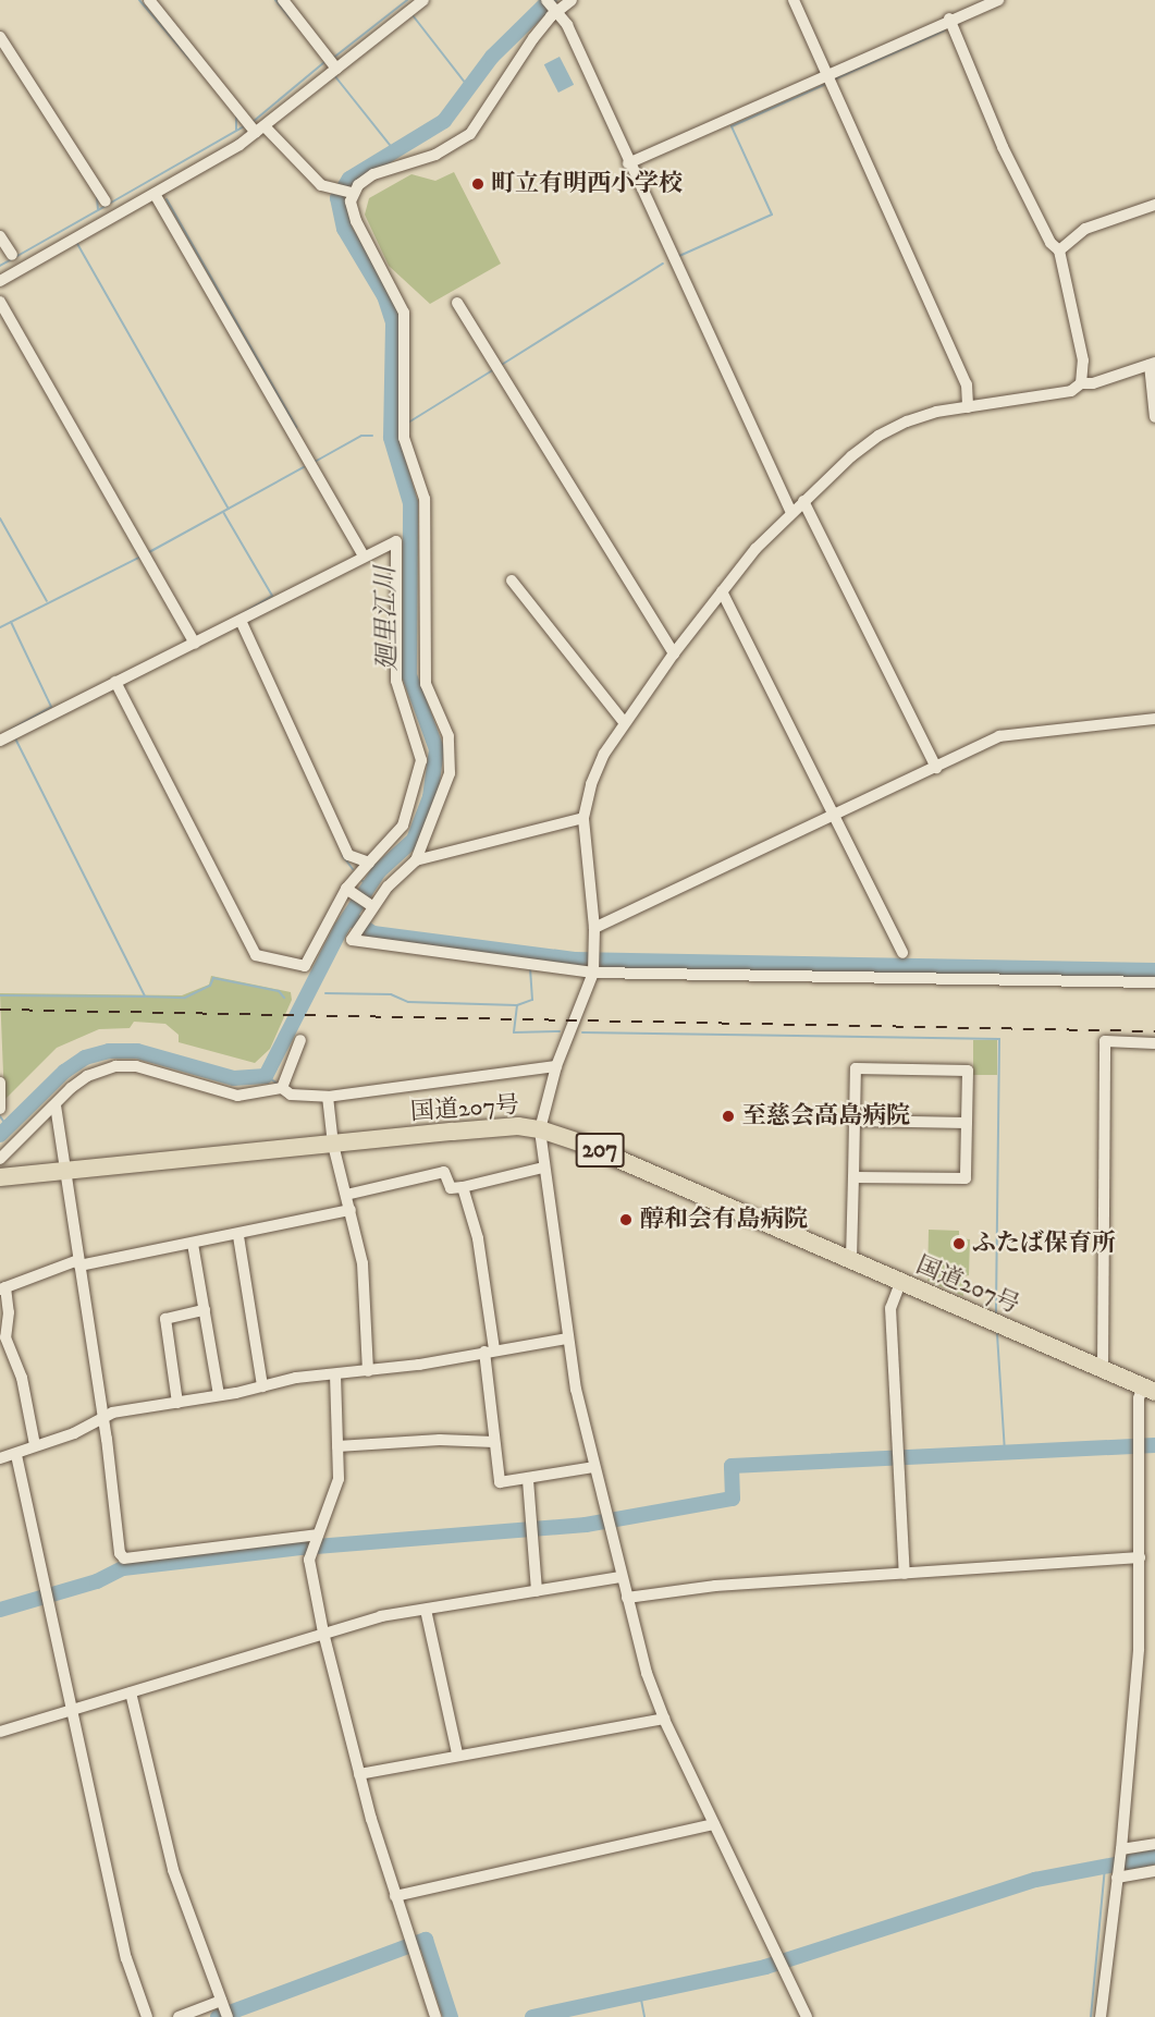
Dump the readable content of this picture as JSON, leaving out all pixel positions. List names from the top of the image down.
{
  "streets": {
    "highway": ["国道207号", "207"]
  },
  "water": ["廻里江川"],
  "places": [
    "町立有明西小学校",
    "至慈会高島病院",
    "醇和会有島病院",
    "ふたば保育所"
  ]
}
